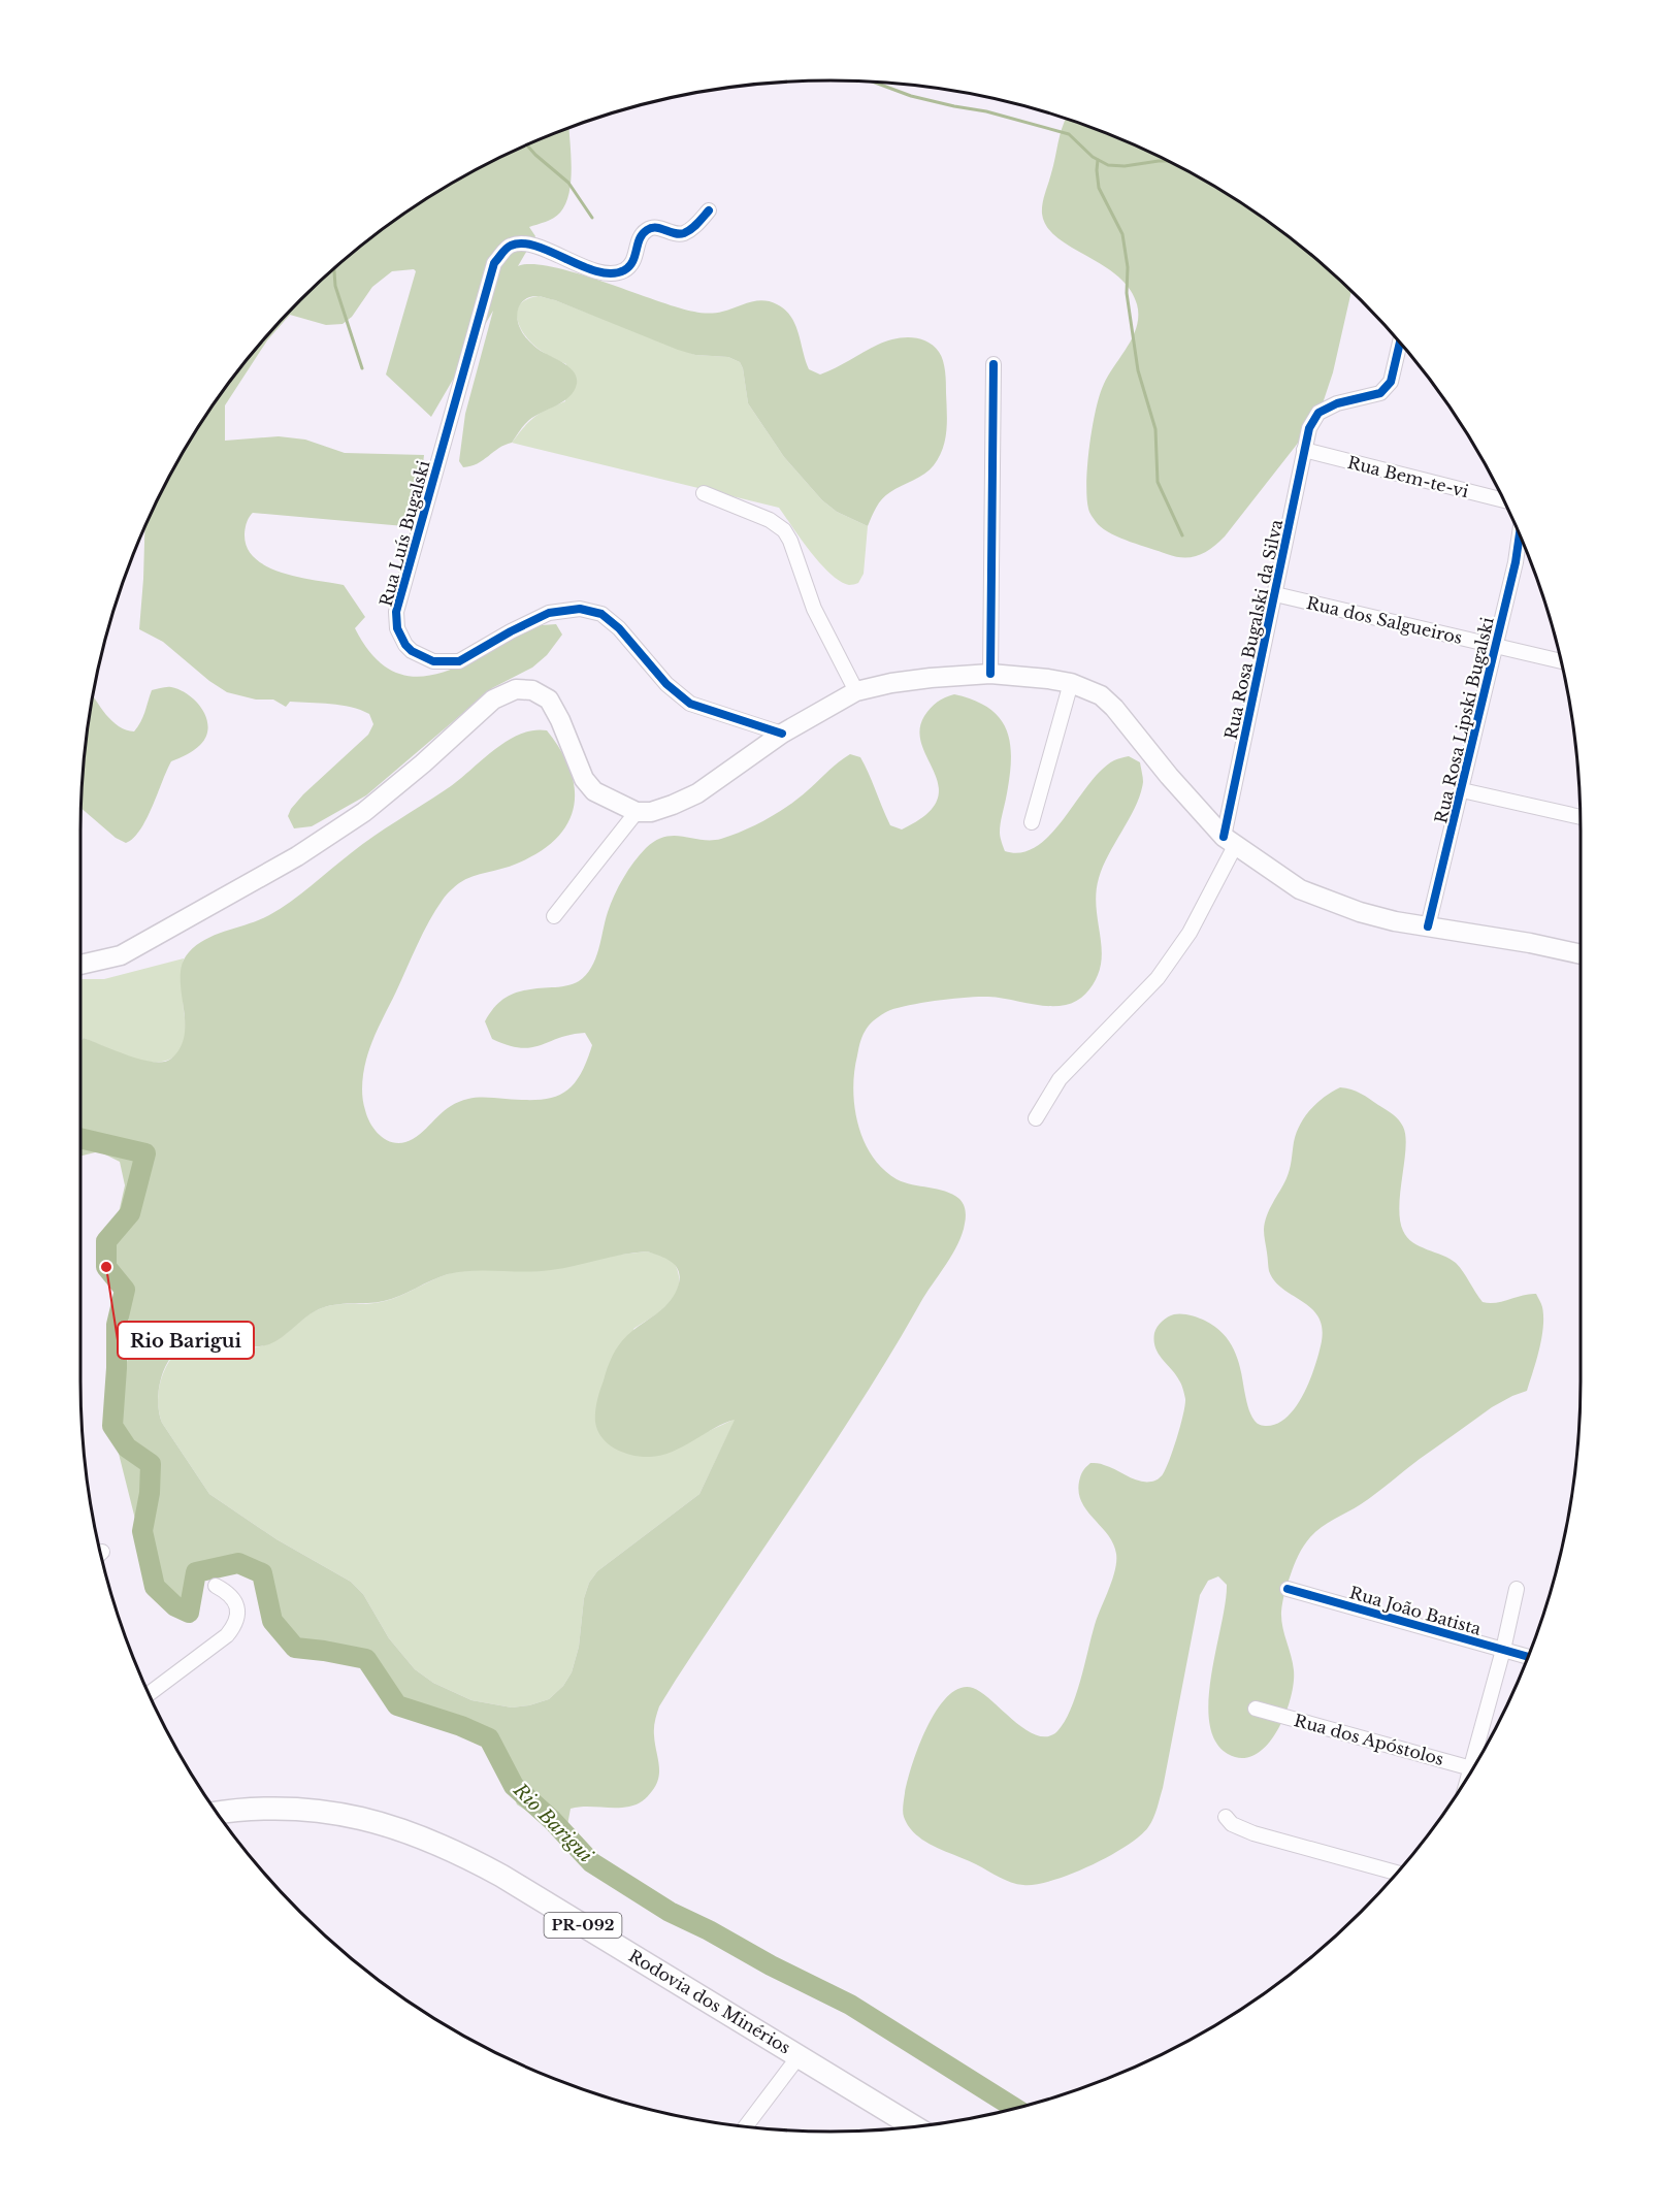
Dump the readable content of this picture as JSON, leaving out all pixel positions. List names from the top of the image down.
{
  "streets": {
    "main road": ["PR-092", "Rodovia dos Minérios"],
    "street": [
      "Rua Bem-te-vi",
      "Rua Luís Bugalski",
      "Rua dos Salgueiros",
      "Rua Rosa Bugalski da Silva",
      "Rua Rosa Lipski Bugalski",
      "Rua João Batista",
      "Rua dos Apóstolos"
    ]
  },
  "crossings": [
    ["Rua Bem-te-vi", "Rua Rosa Bugalski da Silva"],
    ["Rua dos Salgueiros", "Rua Rosa Bugalski da Silva"],
    ["Rua dos Salgueiros", "Rua Rosa Lipski Bugalski"]
  ],
  "water": ["Rio Barigui"],
  "places": ["Rio Barigui"]
}
